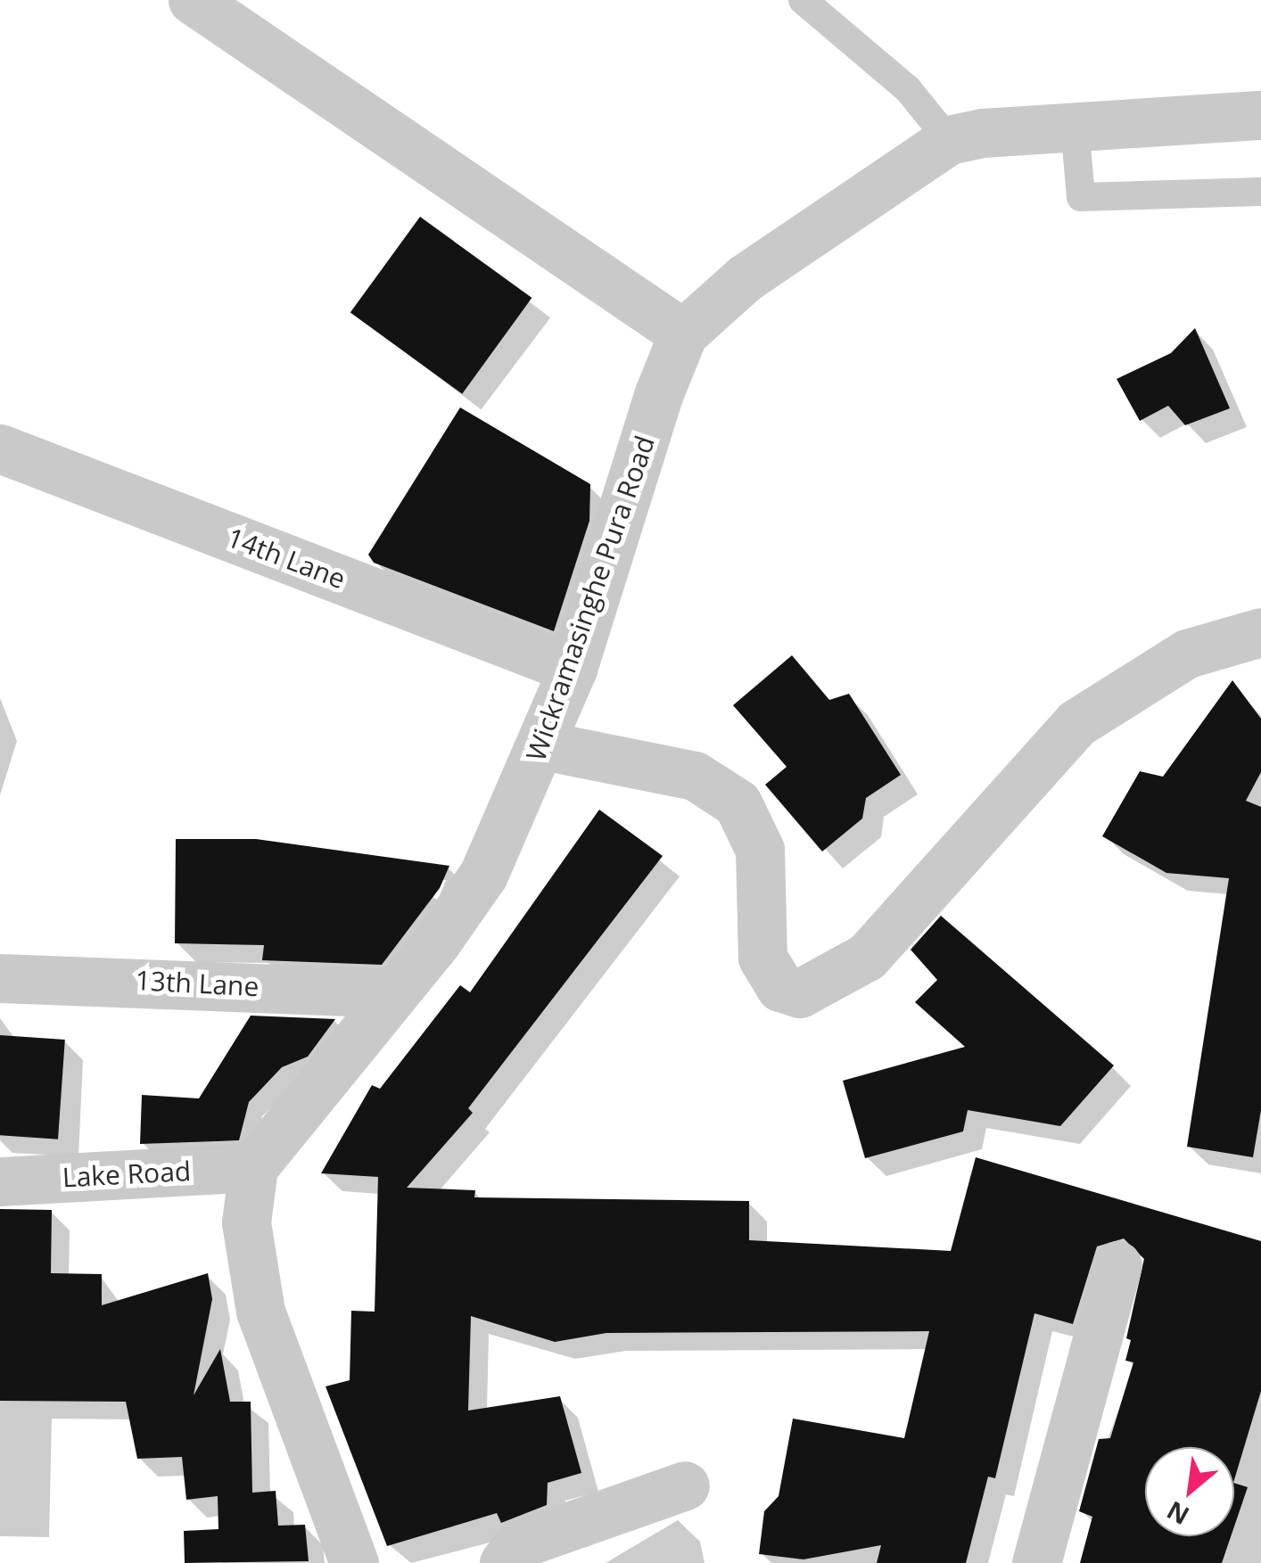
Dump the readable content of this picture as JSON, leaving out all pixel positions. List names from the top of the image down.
{
  "streets": {
    "street": [
      "14th Lane",
      "Wickramasinghe Pura Road",
      "13th Lane",
      "Lake Road"
    ]
  },
  "crossings": [
    ["14th Lane", "Wickramasinghe Pura Road"],
    ["Wickramasinghe Pura Road", "13th Lane"],
    ["Wickramasinghe Pura Road", "Lake Road"]
  ],
  "north": "bottom left"
}
